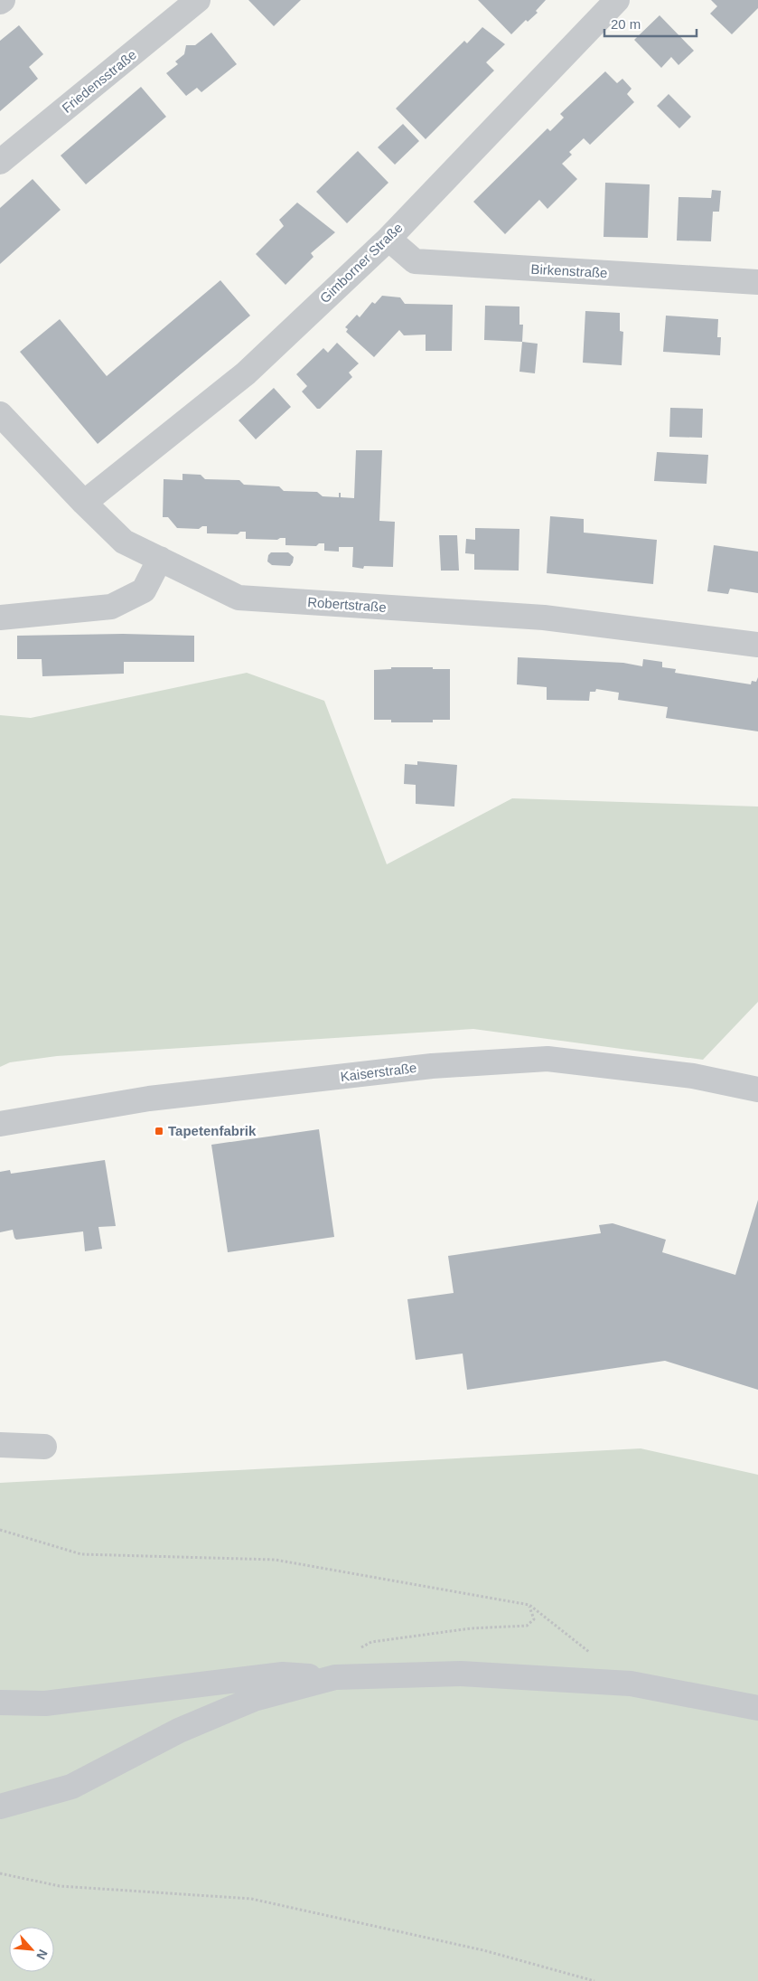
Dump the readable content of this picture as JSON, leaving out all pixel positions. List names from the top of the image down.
{
  "streets": {
    "street": [
      "Friedensstraße",
      "Gimborner Straße",
      "Birkenstraße",
      "Robertstraße",
      "Kaiserstraße"
    ]
  },
  "crossings": [
    ["Gimborner Straße", "Birkenstraße"],
    ["Gimborner Straße", "Robertstraße"]
  ],
  "places": {
    "transit": ["Tapetenfabrik"]
  },
  "scale_bar": "20 m",
  "north": "bottom right"
}
